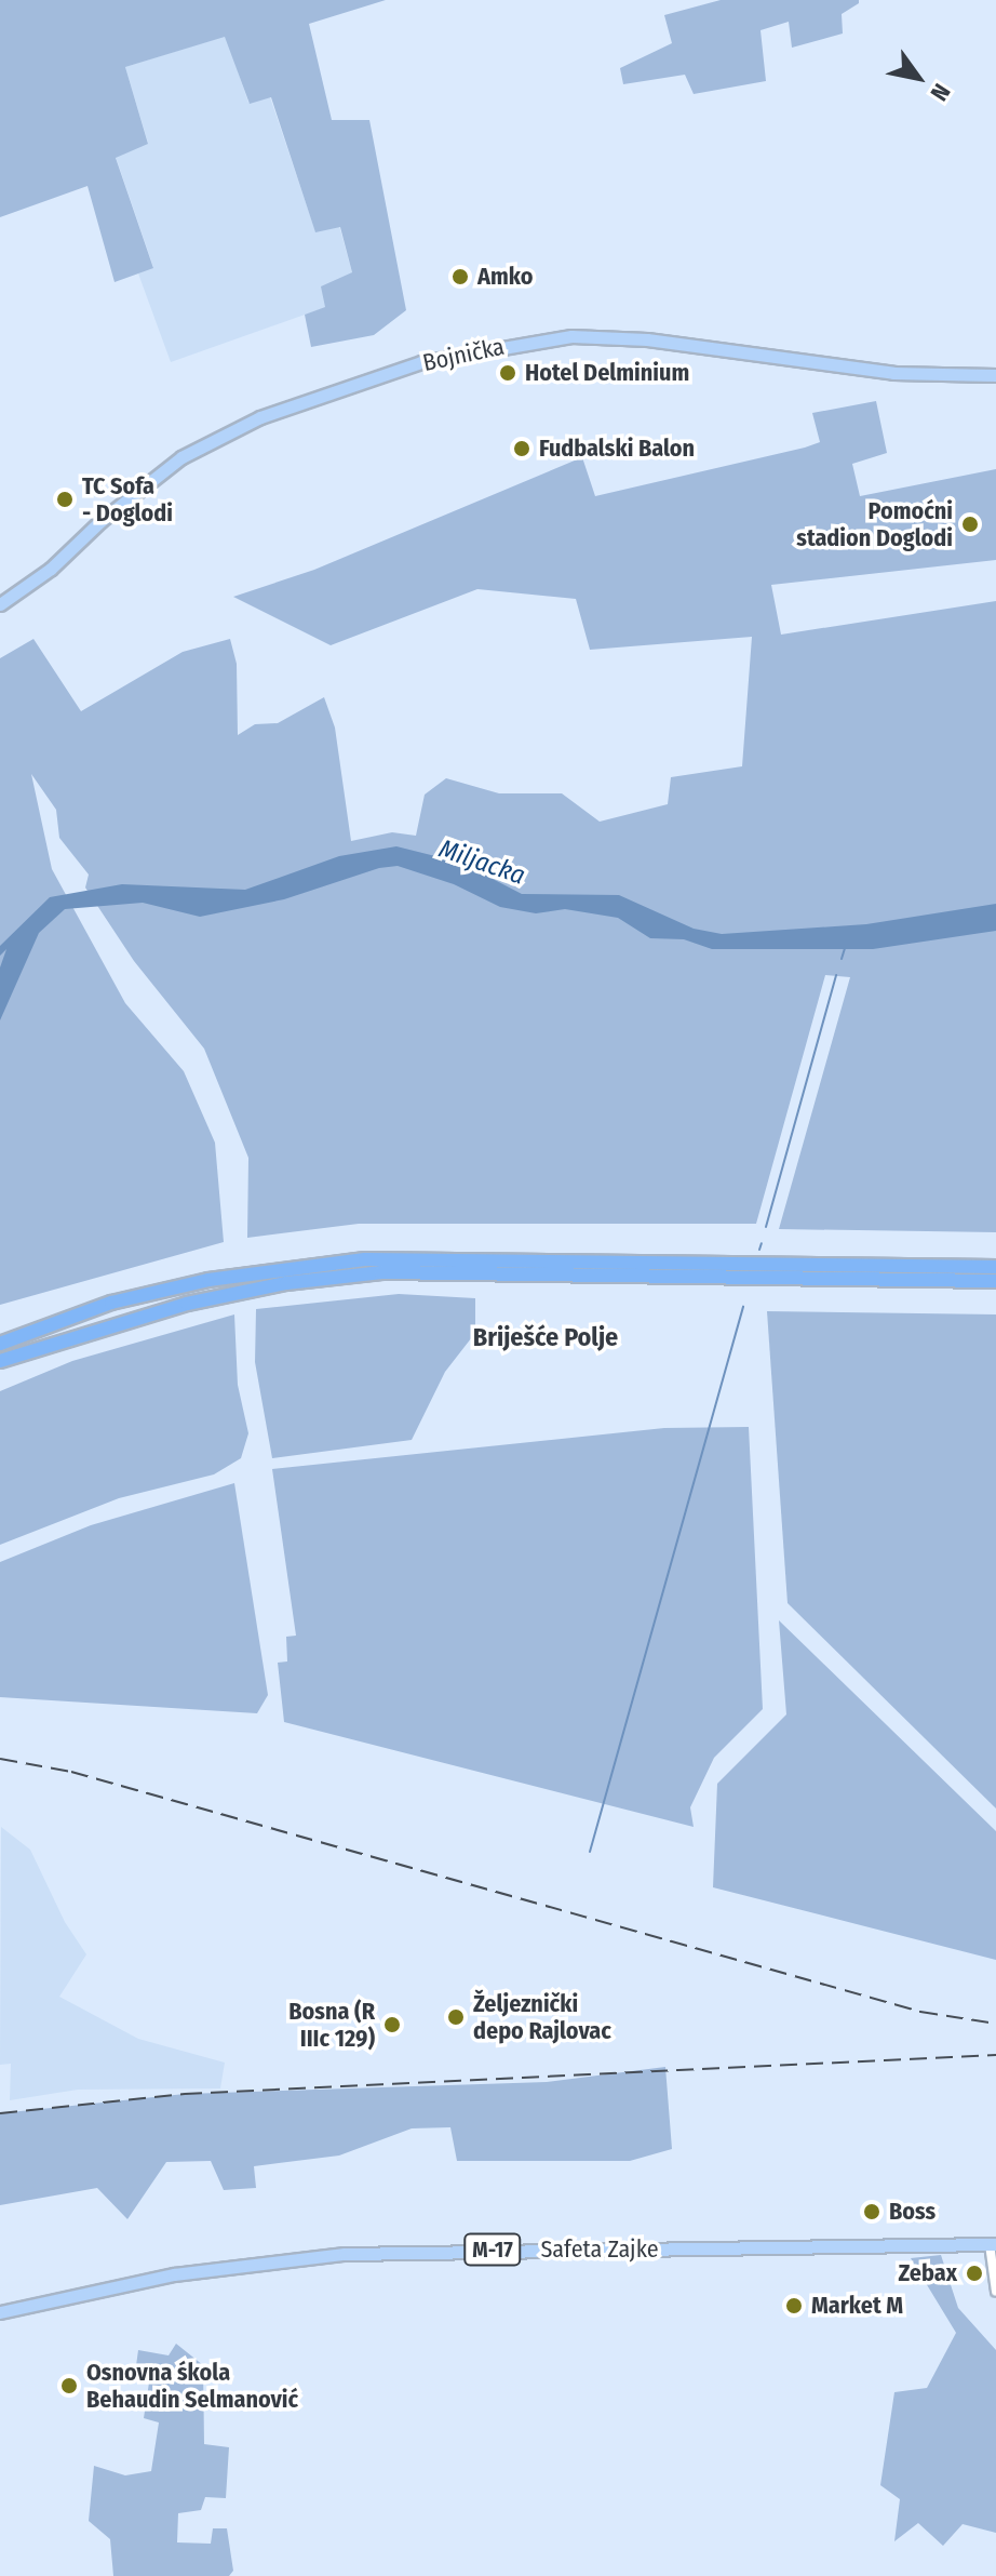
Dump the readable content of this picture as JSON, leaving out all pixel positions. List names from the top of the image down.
{
  "streets": {
    "main road": ["Bojnička", "M-17", "Safeta Zajke"]
  },
  "districts": ["Briješće Polje"],
  "water": ["Miljacka"],
  "places": [
    "Amko",
    "Hotel Delminium",
    "Fudbalski Balon",
    "TC Sofa - Doglodi",
    "Pomoćni stadion Doglodi",
    "Željeznički depo Rajlovac",
    "Bosna (R IIIc 129)",
    "Boss",
    "Zebax",
    "Market M",
    "Osnovna śkola Behaudin Selmanović"
  ],
  "north": "bottom right"
}
